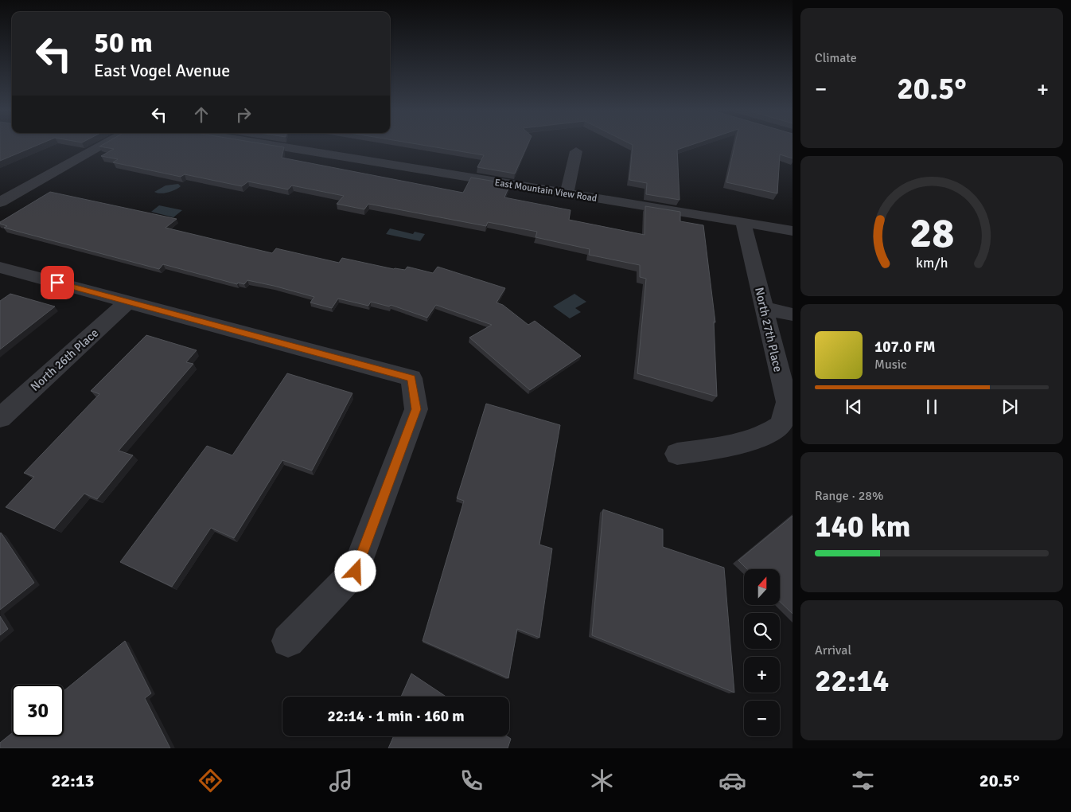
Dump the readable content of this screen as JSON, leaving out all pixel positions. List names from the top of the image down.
{
  "streets": {
    "street": ["East Mountain View Road", "North 27th Place", "North 26th Place"]
  },
  "crossings": [
    ["East Mountain View Road", "North 27th Place"]
  ],
  "north": "top",
  "page": {
    "tile": [
      "Climate",
      ["Range · 28%", "140 km"],
      ["Arrival", "22:14"]
    ],
    "turn": ["50 m", "East Vogel Avenue"],
    "heat": ["−", "20.5°", "+"],
    "song": ["107.0 FM", "Music"],
    "map_buttons": ["+", "−"],
    "limit": "30",
    "trip": "22:14 · 1 min · 160 m",
    "tabs": ["22:13", "20.5°"],
    "gauge": ["28", "km/h"]
  }
}
